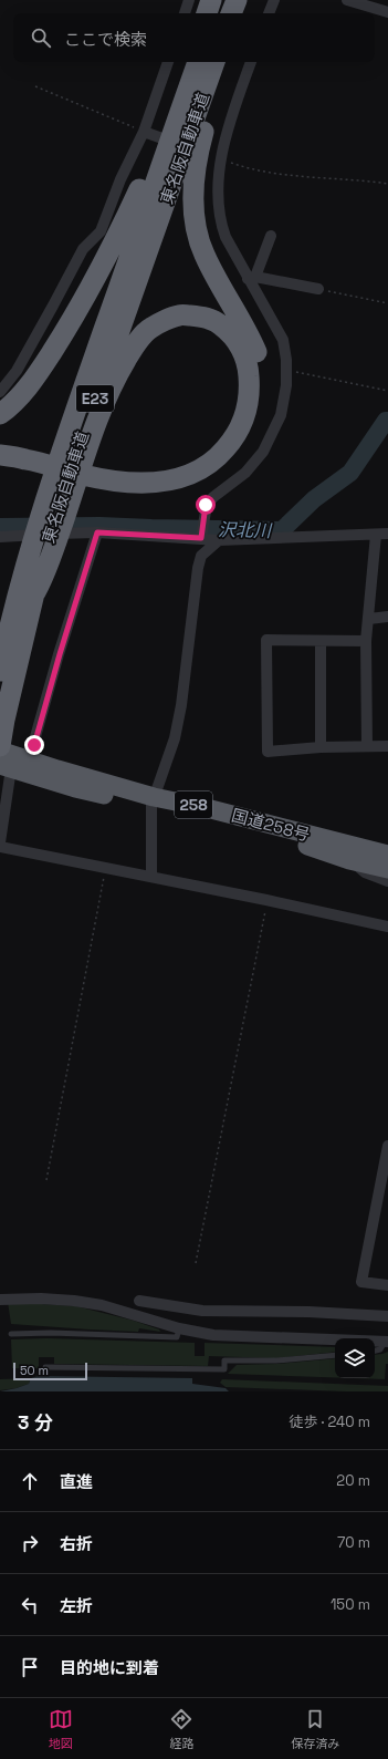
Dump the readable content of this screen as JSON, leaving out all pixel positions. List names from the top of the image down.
{
  "streets": {
    "highway": [
      "東名阪自動車道",
      "E23",
      "258",
      "国道258号"
    ]
  },
  "water": ["沢北川"],
  "scale_bar": "50 m",
  "page": {
    "search": "ここで検索",
    "scale": "50 m",
    "heading": ["3 分", "徒歩 · 240 m"],
    "list": [
      ["直進", "20 m"],
      ["右折", "70 m"],
      ["左折", "150 m"],
      "目的地に到着"
    ],
    "nav": ["地図", "経路", "保存済み"]
  }
}
